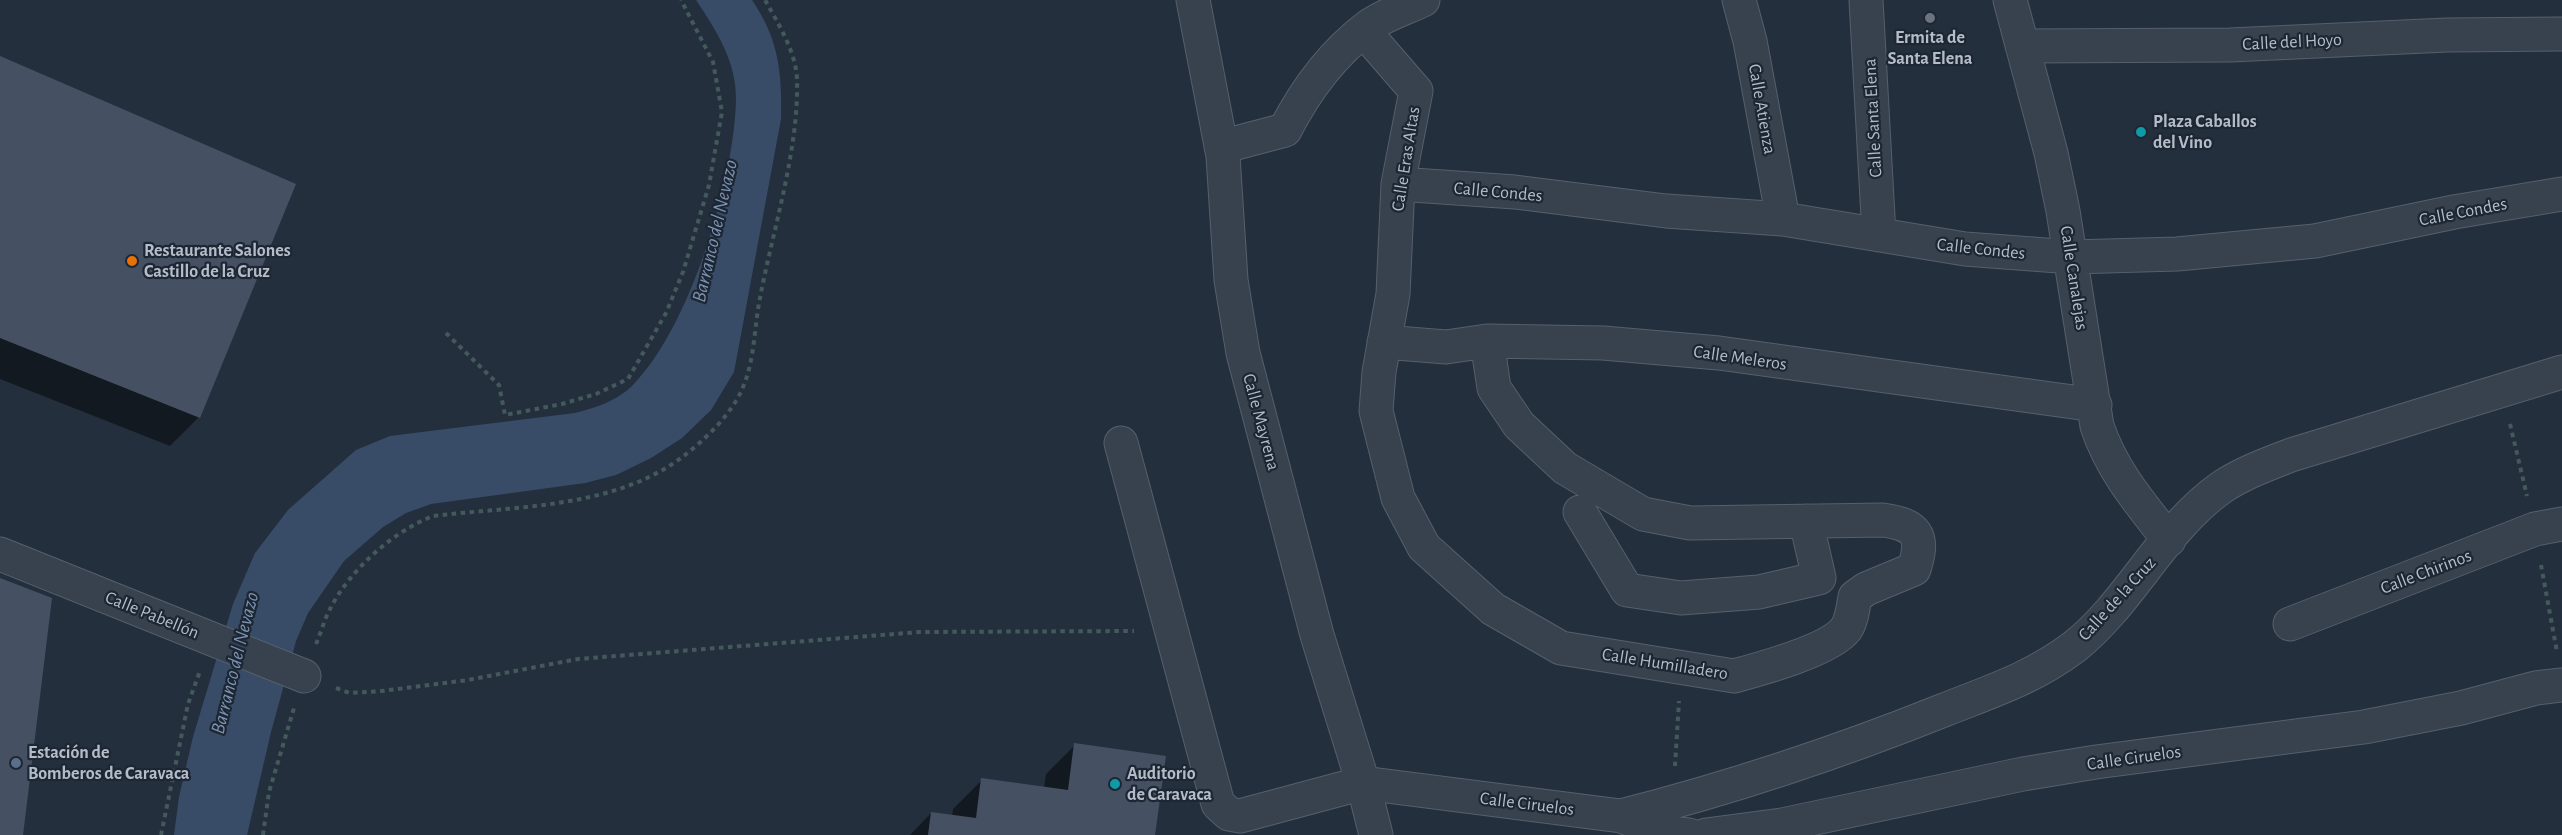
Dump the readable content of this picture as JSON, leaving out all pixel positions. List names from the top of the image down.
{
  "streets": {
    "street": [
      "Calle del Hoyo",
      "Calle Atienza",
      "Calle Santa Elena",
      "Calle Eras Altas",
      "Calle Condes",
      "Calle Canalejas",
      "Calle Meleros",
      "Calle Mayrena",
      "Calle Chirinos",
      "Calle de la Cruz",
      "Calle Pabellón",
      "Calle Humilladero",
      "Calle Ciruelos"
    ]
  },
  "crossings": [
    ["Calle del Hoyo", "Calle Canalejas"],
    ["Calle Atienza", "Calle Condes"],
    ["Calle Santa Elena", "Calle Condes"],
    ["Calle Eras Altas", "Calle Condes"],
    ["Calle Eras Altas", "Calle Meleros"],
    ["Calle Eras Altas", "Calle Humilladero"],
    ["Calle Condes", "Calle Canalejas"],
    ["Calle Canalejas", "Calle Meleros"],
    ["Calle Canalejas", "Calle de la Cruz"],
    ["Calle Meleros", "Calle Humilladero"],
    ["Calle Mayrena", "Calle Ciruelos"],
    ["Calle de la Cruz", "Calle Ciruelos"]
  ],
  "water": ["Barranco del Nevazo"],
  "places": [
    "Ermita de Santa Elena",
    "Plaza Caballos del Vino",
    "Restaurante Salones Castillo de la Cruz",
    "Estación de Bomberos de Caravaca",
    "Auditorio de Caravaca"
  ]
}
